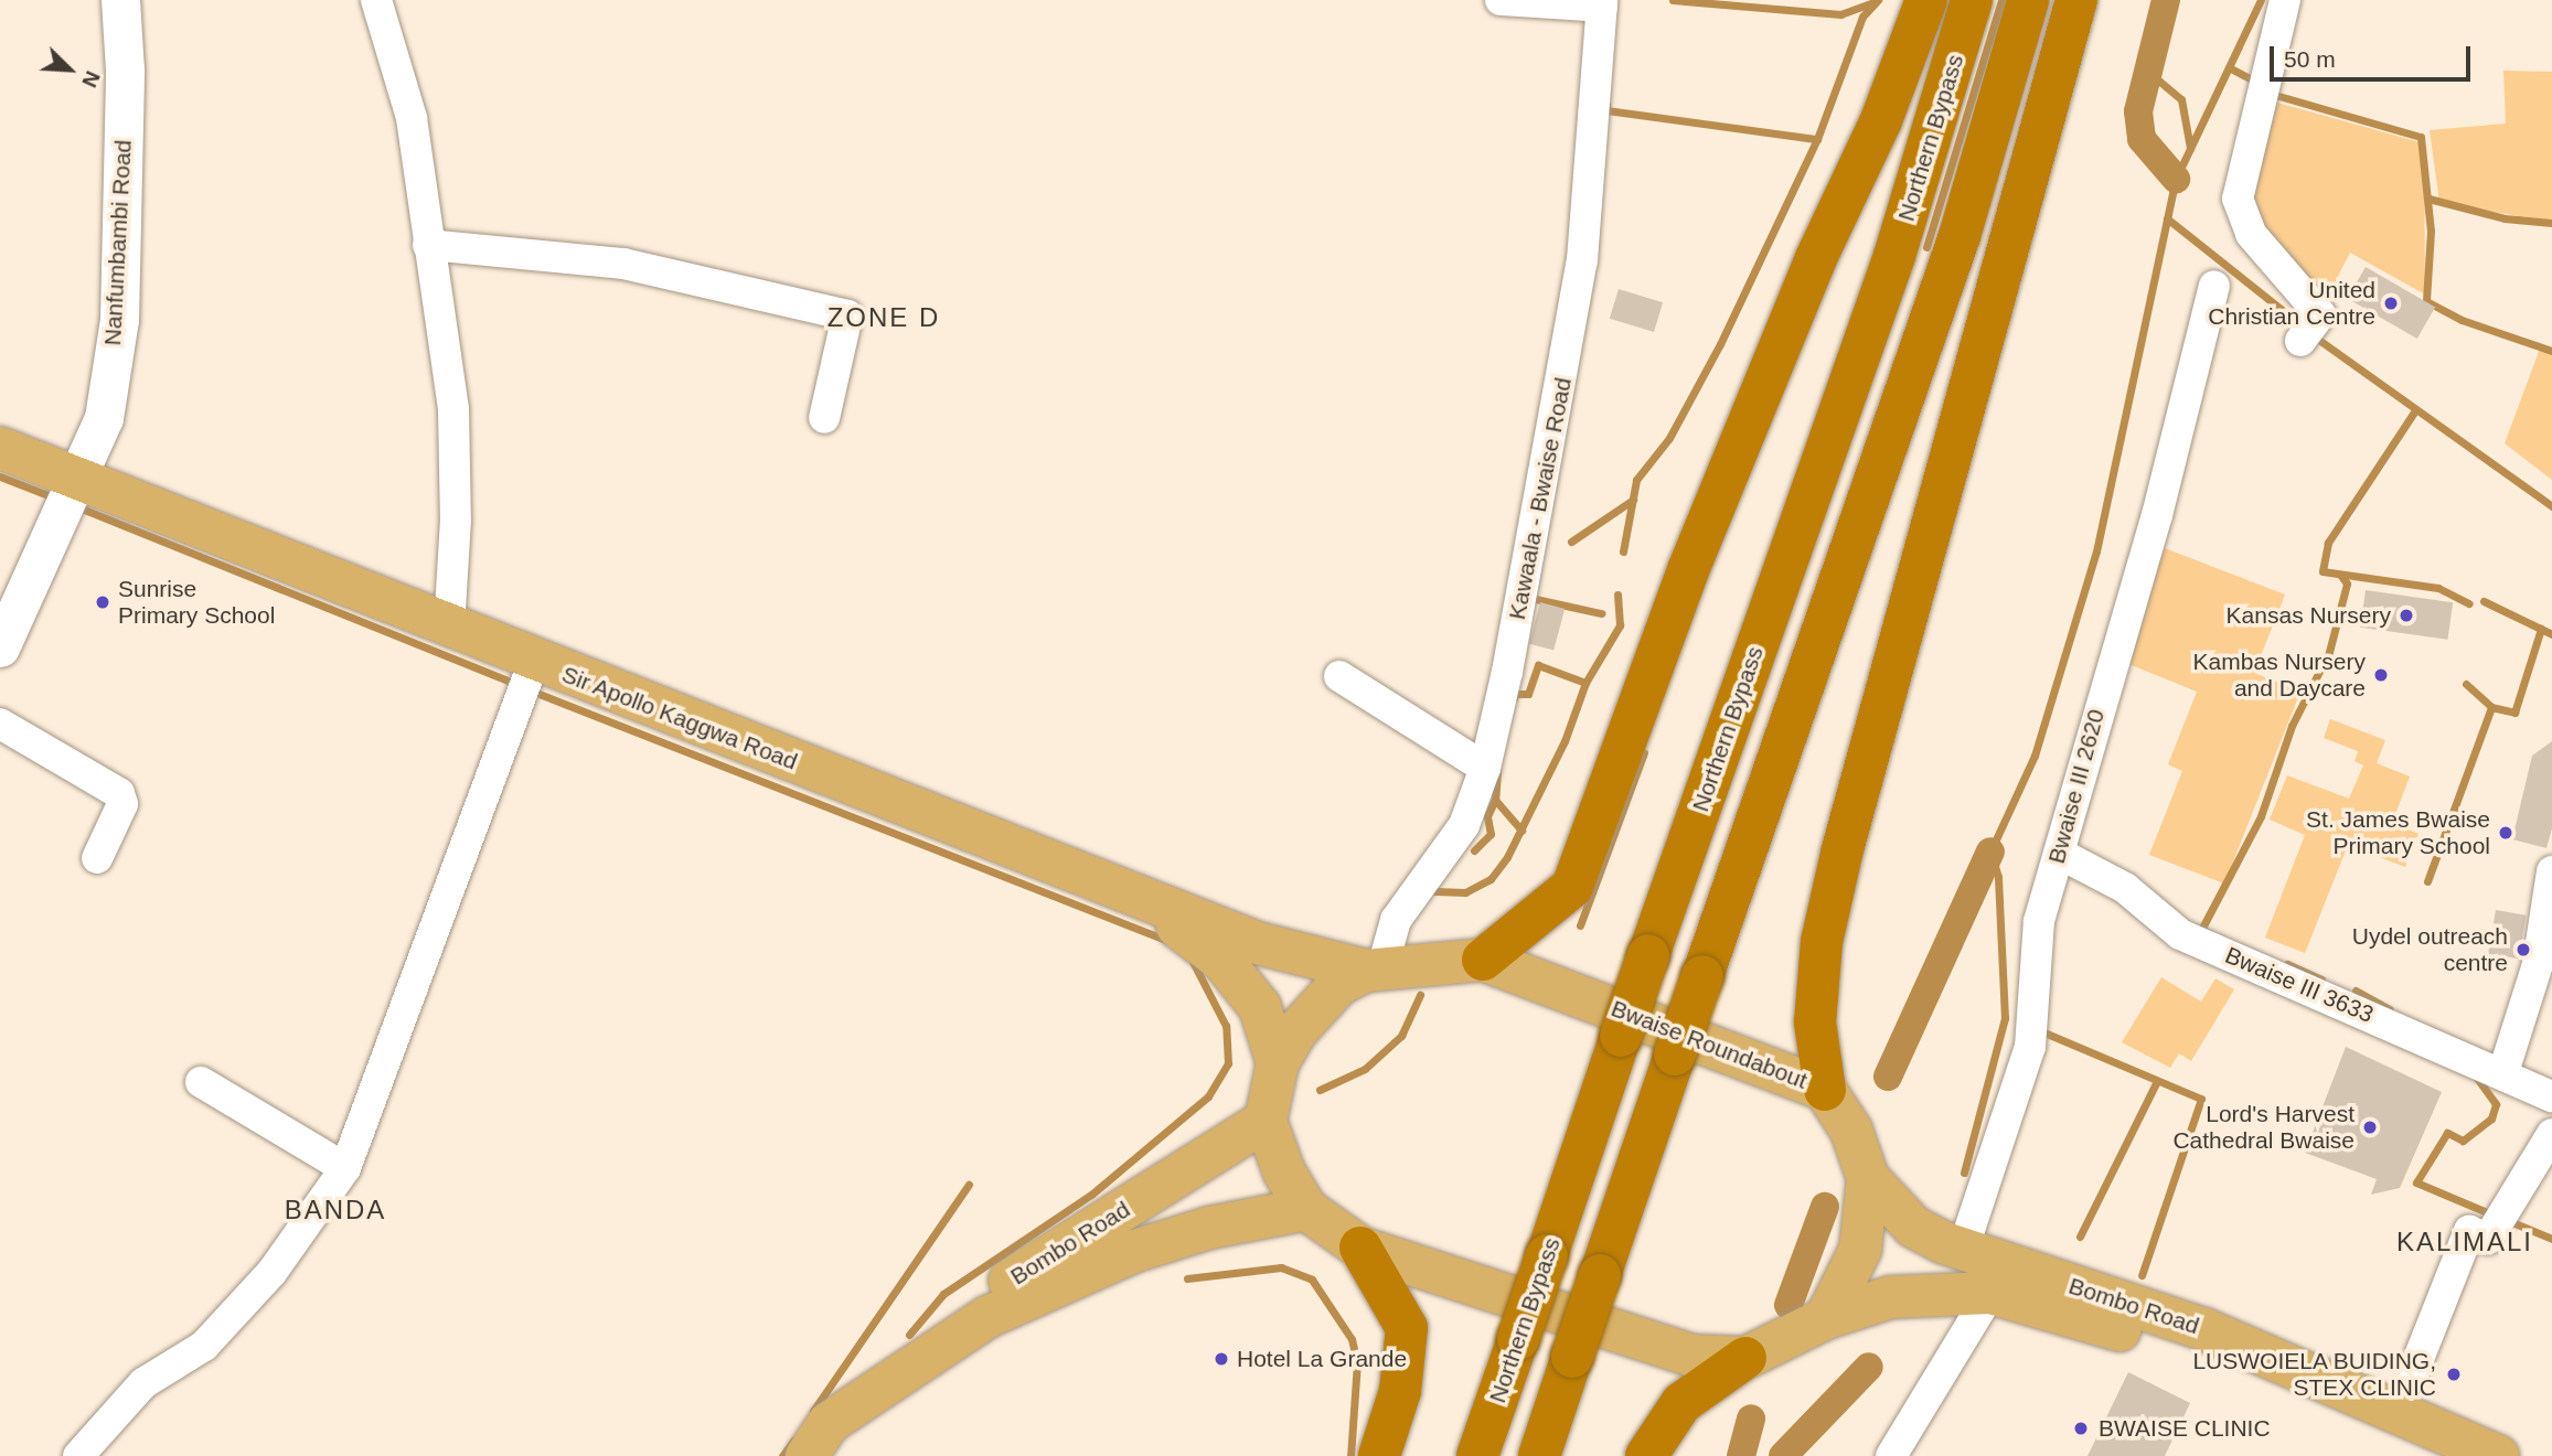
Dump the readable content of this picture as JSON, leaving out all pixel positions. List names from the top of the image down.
{
  "streets": {
    "highway": ["Northern Bypass"],
    "main road": ["Sir Apollo Kaggwa Road", "Bwaise Roundabout", "Bombo Road"],
    "street": [
      "Nanfumbambi Road",
      "Kawaala - Bwaise Road",
      "Bwaise III 2620",
      "Bwaise III 3633"
    ]
  },
  "crossings": [
    ["Nanfumbambi Road", "Sir Apollo Kaggwa Road"],
    ["Kawaala - Bwaise Road", "Sir Apollo Kaggwa Road"],
    ["Kawaala - Bwaise Road", "Bwaise Roundabout"],
    ["Sir Apollo Kaggwa Road", "Bwaise Roundabout"],
    ["Bwaise III 2620", "Bwaise III 3633"],
    ["Bwaise III 2620", "Bombo Road"],
    ["Bwaise Roundabout", "Bombo Road"]
  ],
  "districts": ["ZONE D", "BANDA", "KALIMALI"],
  "places": [
    "United Christian Centre",
    "Sunrise Primary School",
    "Kansas Nursery",
    "Kambas Nursery and Daycare",
    "St. James Bwaise Primary School",
    "Uydel outreach centre",
    "Lord's Harvest Cathedral Bwaise",
    "Hotel La Grande",
    "LUSWOIELA BUIDING, STEX CLINIC",
    "BWAISE CLINIC"
  ],
  "scale_bar": "50 m",
  "north": "bottom right"
}
